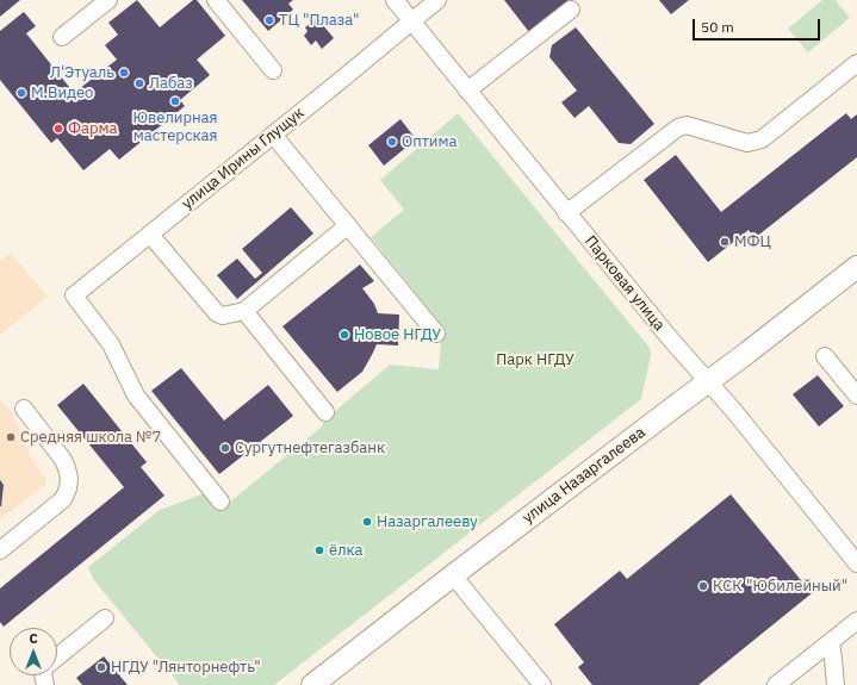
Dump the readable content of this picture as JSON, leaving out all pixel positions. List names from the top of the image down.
{
  "streets": {
    "main road": ["улица Назаргалеева"],
    "street": ["улица Ирины Глущук", "Парковая улица"]
  },
  "crossings": [
    ["улица Ирины Глущук", "Парковая улица"],
    ["Парковая улица", "улица Назаргалеева"]
  ],
  "parks": ["Парк НГДУ"],
  "places": [
    "ТЦ \"Плаза\"",
    "Л'Этуаль",
    "Лабаз",
    "М.Видео",
    "Ювелирная мастерская",
    "Фарма",
    "Оптима",
    "МФЦ",
    "Новое НГДУ",
    "Средняя школа №7",
    "Сургутнефтегазбанк",
    "Назаргалееву",
    "ёлка",
    "КСК \"Юбилейный\"",
    "НГДУ \"Лянторнефть\""
  ],
  "scale_bar": "50 m",
  "north": "top"
}
